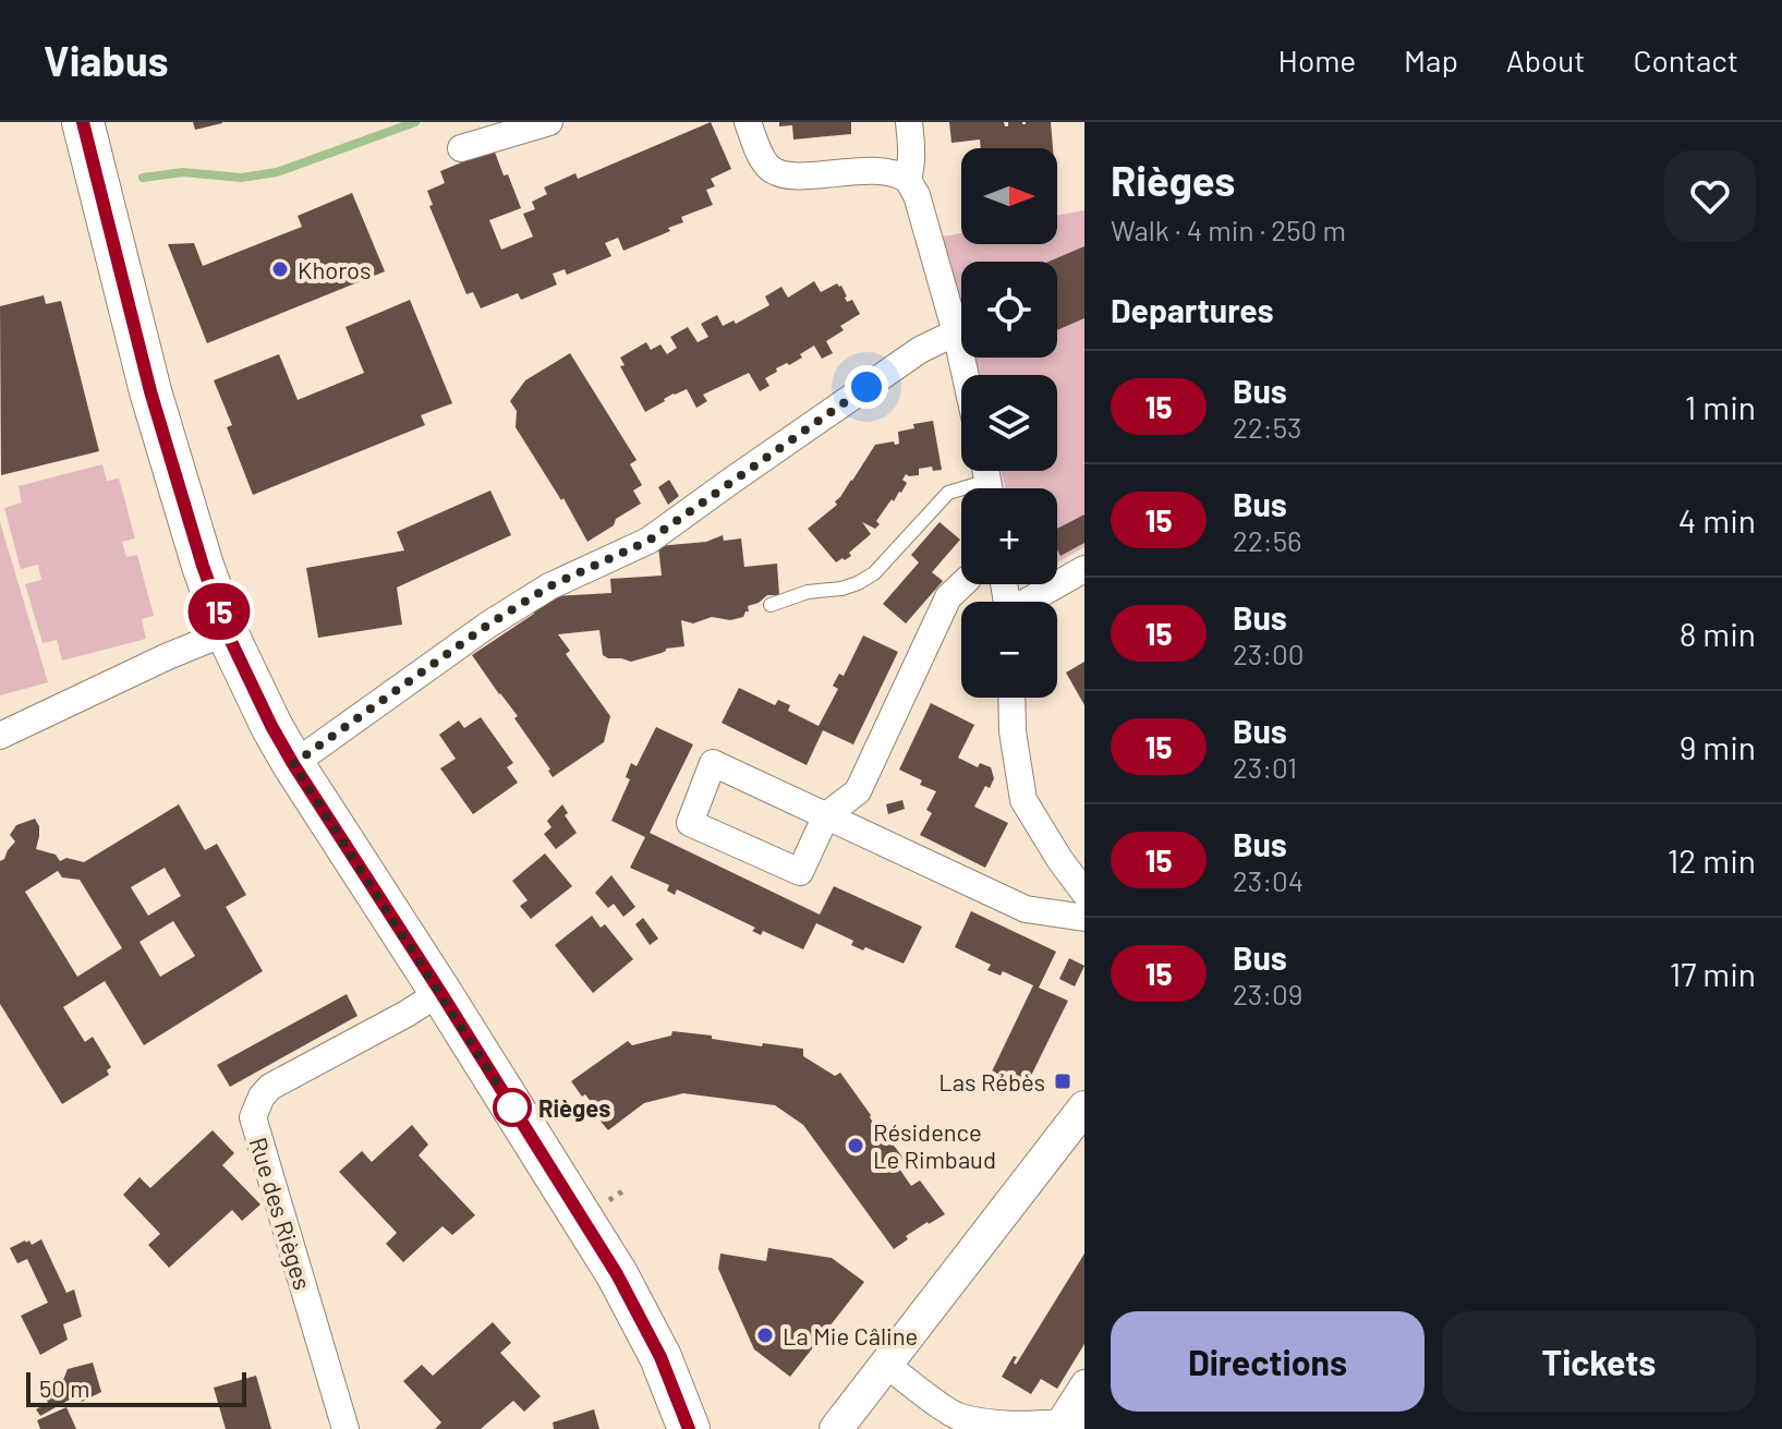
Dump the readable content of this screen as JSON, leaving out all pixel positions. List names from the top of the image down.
{
  "streets": {
    "street": ["Rue des Rièges"]
  },
  "places": {
    "other": [
      "Khoros",
      "Rièges",
      "Résidence Le Rimbaud",
      "La Mie Câline"
    ],
    "transit": ["Las Rébès"]
  },
  "lines": ["bus line 15"],
  "scale_bar": "50 m",
  "north": "right",
  "page": {
    "header": "Viabus",
    "nav": [
      "Home",
      "Map",
      "About",
      "Contact"
    ],
    "on_map": "15",
    "heading": [
      ["Rièges", "Walk · 4 min · 250 m"],
      "Departures"
    ],
    "map_buttons": ["+", "−"],
    "list": [
      {
        "mark": "15",
        "name": "Bus",
        "note": "22:53",
        "value": "1 min"
      },
      {
        "mark": "15",
        "name": "Bus",
        "note": "22:56",
        "value": "4 min"
      },
      {
        "mark": "15",
        "name": "Bus",
        "note": "23:00",
        "value": "8 min"
      },
      {
        "mark": "15",
        "name": "Bus",
        "note": "23:01",
        "value": "9 min"
      },
      {
        "mark": "15",
        "name": "Bus",
        "note": "23:04",
        "value": "12 min"
      },
      {
        "mark": "15",
        "name": "Bus",
        "note": "23:09",
        "value": "17 min"
      }
    ],
    "buttons": ["Directions", "Tickets"],
    "scale": "50 m"
  }
}
